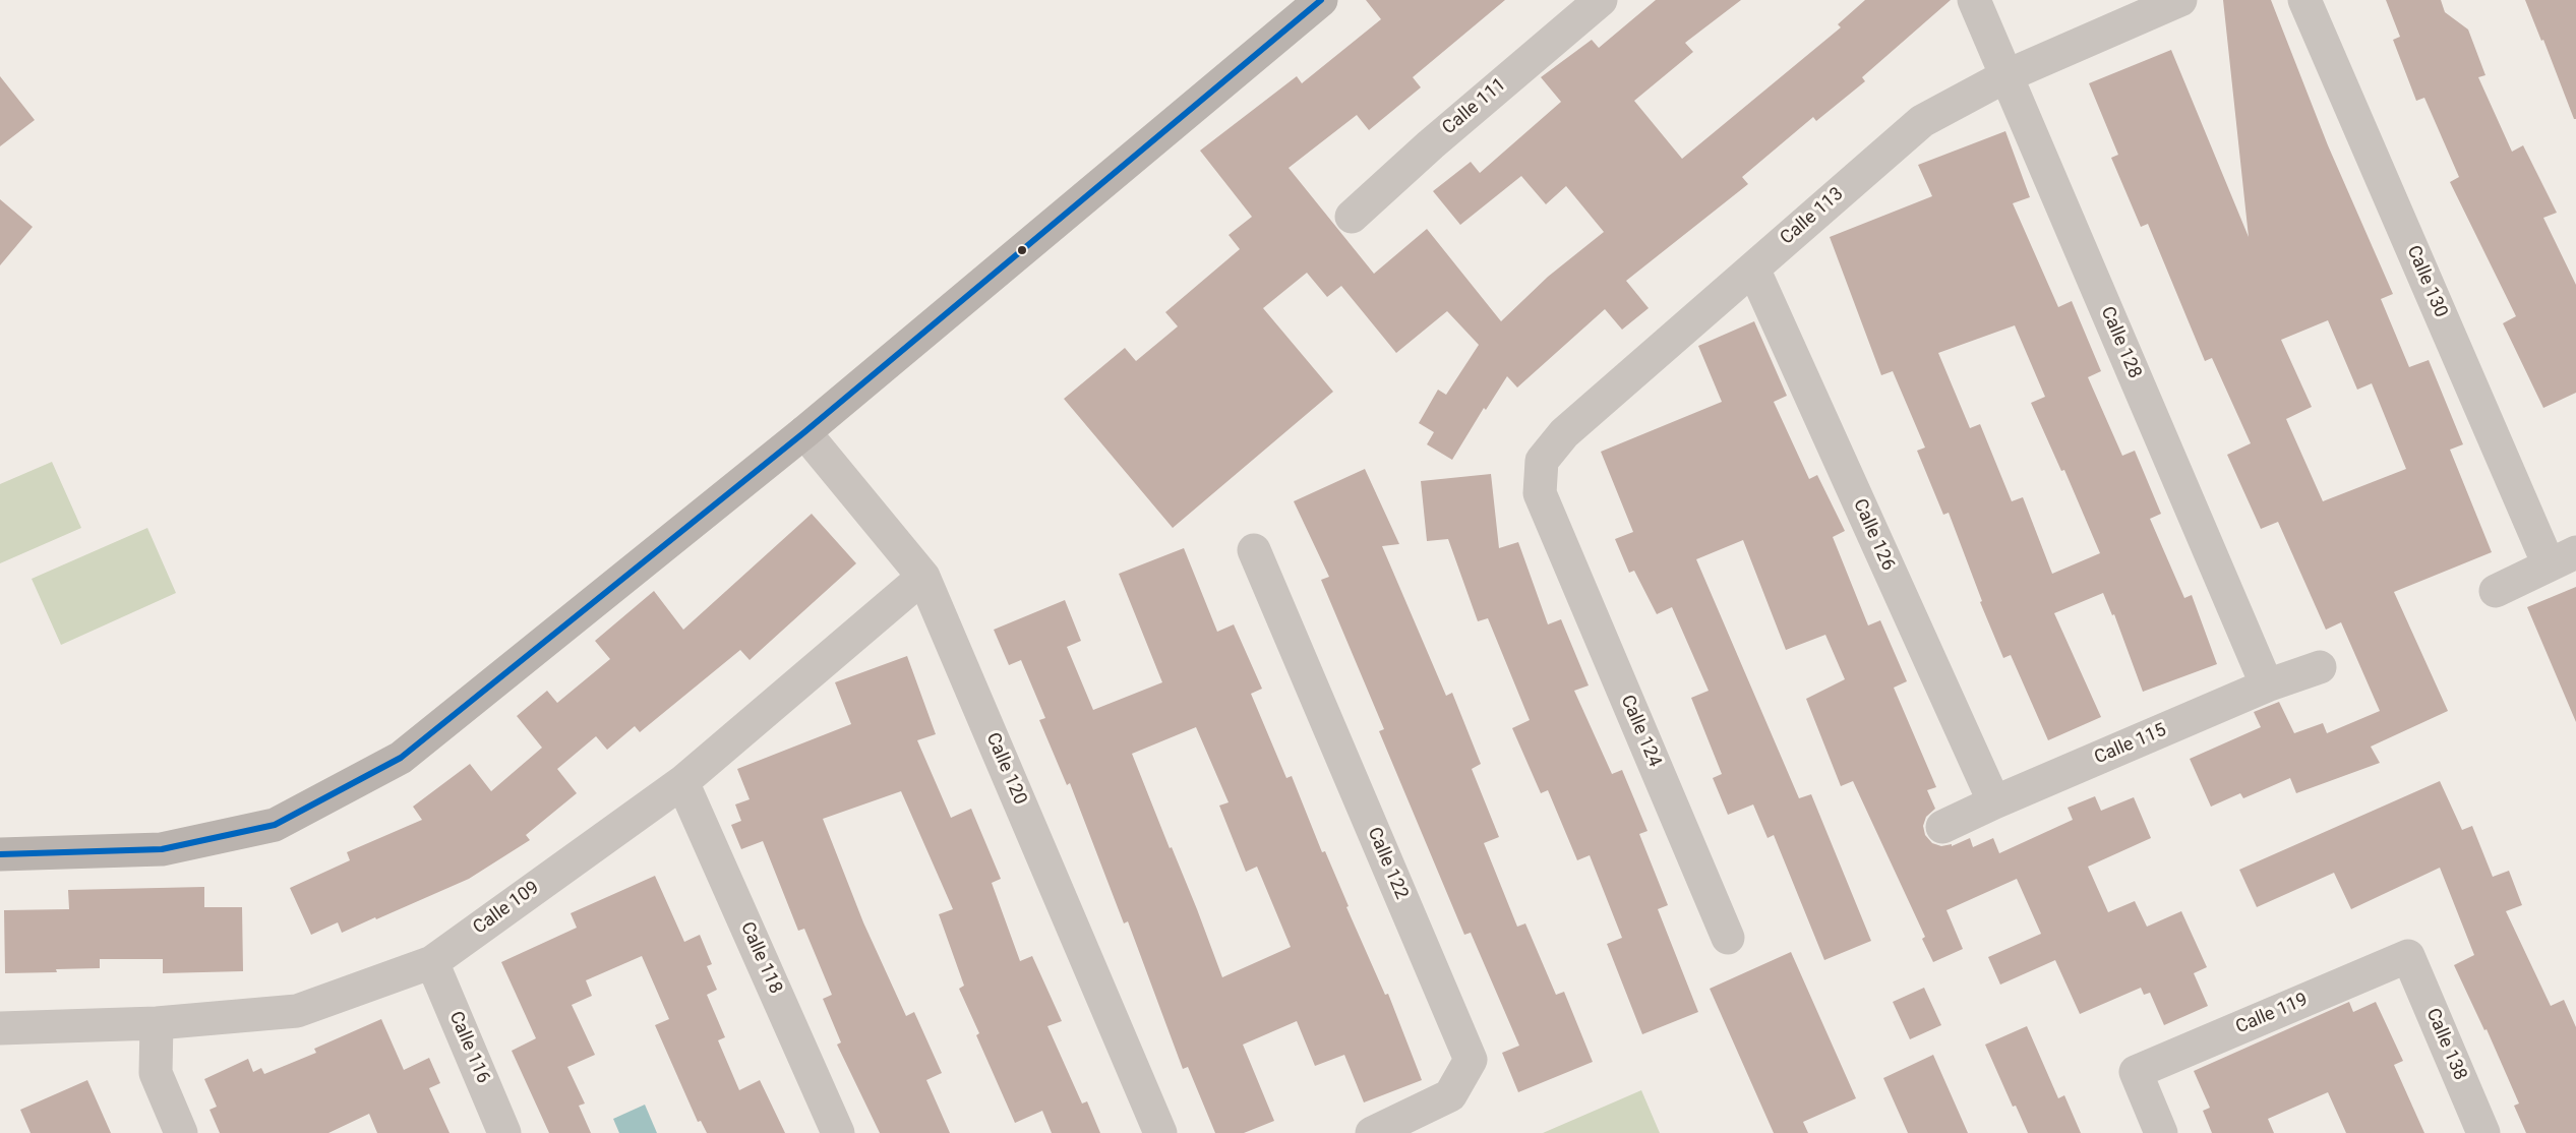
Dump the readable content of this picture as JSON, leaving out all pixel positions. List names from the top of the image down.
{
  "streets": {
    "street": [
      "Calle 111",
      "Calle 113",
      "Calle 130",
      "Calle 128",
      "Calle 126",
      "Calle 124",
      "Calle 115",
      "Calle 120",
      "Calle 122",
      "Calle 109",
      "Calle 118",
      "Calle 119",
      "Calle 138",
      "Calle 116"
    ]
  },
  "crossings": [
    ["Calle 113", "Calle 128"],
    ["Calle 113", "Calle 126"],
    ["Calle 113", "Calle 124"],
    ["Calle 128", "Calle 115"],
    ["Calle 126", "Calle 115"],
    ["Calle 120", "Calle 109"],
    ["Calle 109", "Calle 118"],
    ["Calle 109", "Calle 116"],
    ["Calle 119", "Calle 138"]
  ]
}
